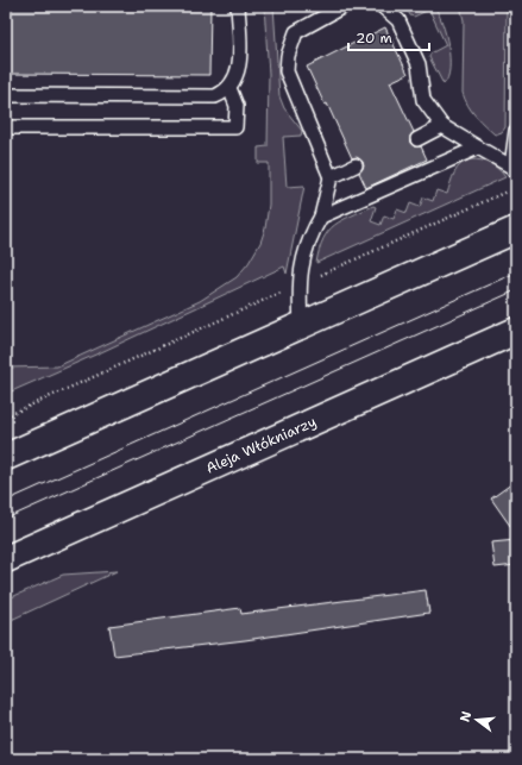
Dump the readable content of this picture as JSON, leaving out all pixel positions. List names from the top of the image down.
{
  "streets": {
    "main road": ["Aleja Włókniarzy"]
  },
  "scale_bar": "20 m",
  "north": "left"
}
